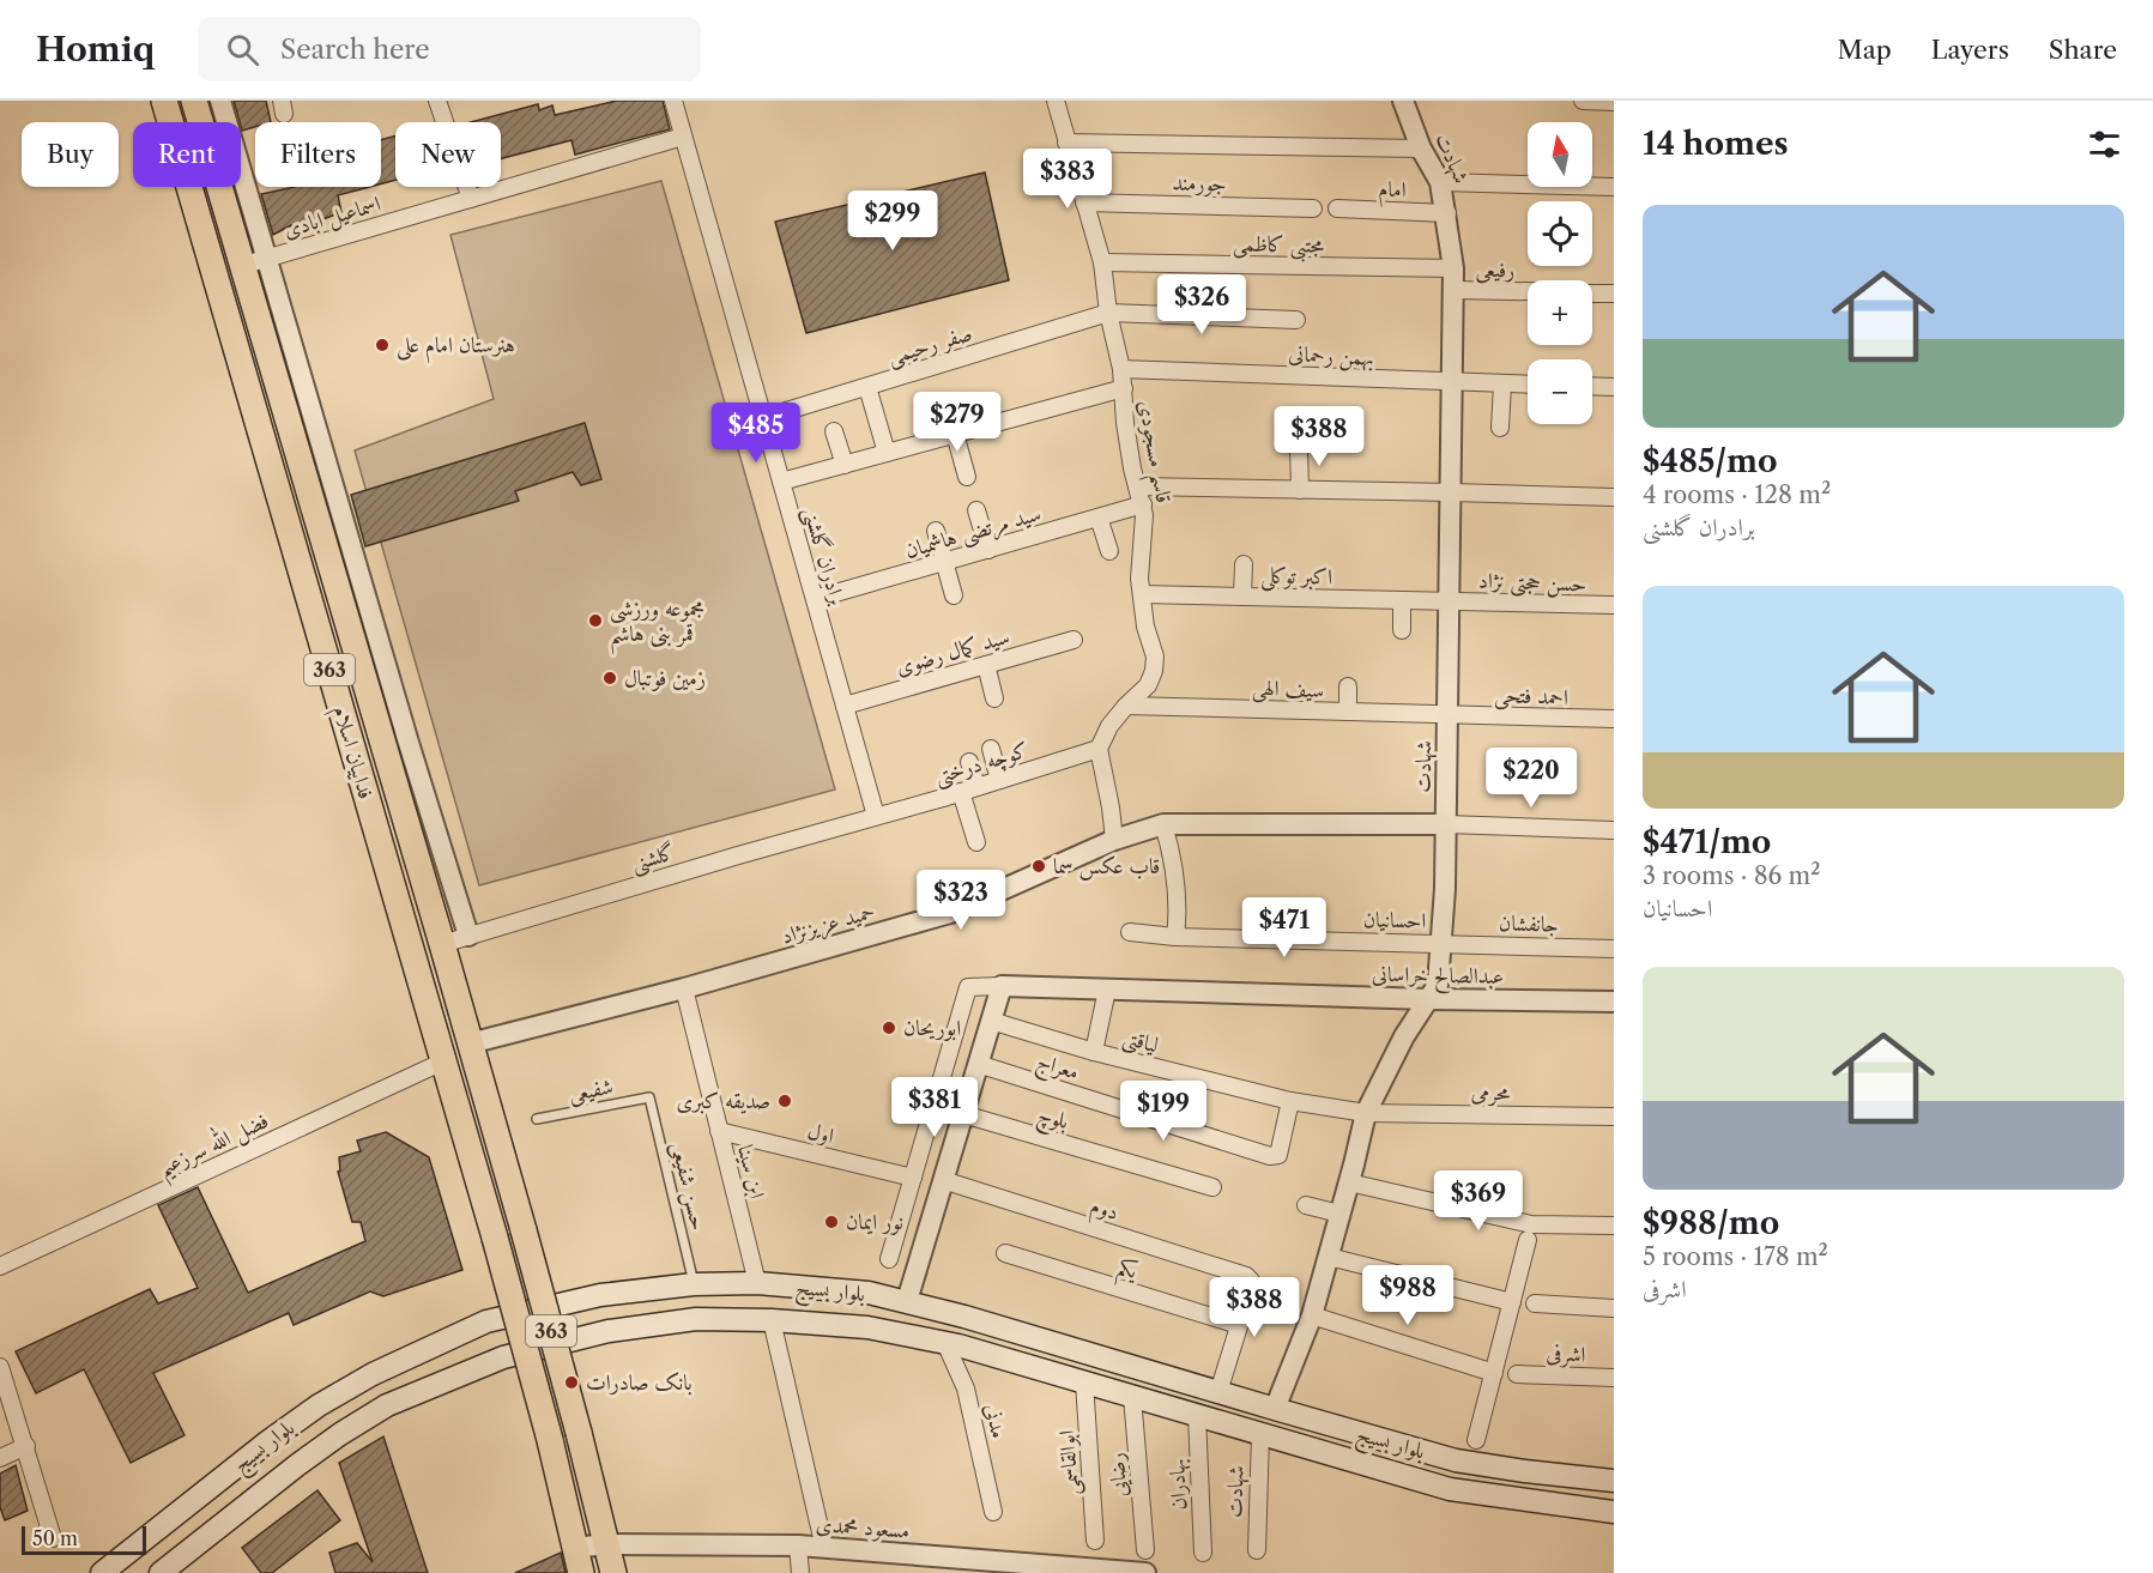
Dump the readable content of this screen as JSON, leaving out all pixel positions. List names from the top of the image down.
{
  "streets": {
    "main road": ["363", "فداییان اسلام", "بلوار بسیج"],
    "street": [
      "شهادت",
      "جورمند",
      "امام",
      "اسماعیل ابادی",
      "مجتبی کاظمی",
      "رفیعی",
      "صفر رحیمی",
      "بهمن رحمانی",
      "قاسم مسجودی",
      "سید مرتضی هاشمیان",
      "برادران گلشنی",
      "اکبر توکلی",
      "حسن حجتی نژاد",
      "سید کمال رضوی",
      "سیف الهی",
      "احمد فتحی",
      "کوچه درختی",
      "گلشنی",
      "احسانیان",
      "حمید عزیزنژاد",
      "جانفشان",
      "عبدالصالح خراسانی",
      "لیاقتی",
      "معراج",
      "محرمی",
      "بلوچ",
      "اول",
      "فضل الله سرزعیم",
      "ابن سینا",
      "دوم",
      "یکم",
      "اشرفی",
      "مدنی",
      "ابوالقاسمی",
      "رضایی",
      "بهادران",
      "مسعود محمدی"
    ],
    "lane": ["شفیعی", "حسن شفیعی"]
  },
  "crossings": [
    ["شهادت", "امام"],
    ["شهادت", "مجتبی کاظمی"],
    ["شهادت", "رفیعی"],
    ["شهادت", "بهمن رحمانی"],
    ["شهادت", "اکبر توکلی"],
    ["شهادت", "حسن حجتی نژاد"],
    ["شهادت", "سیف الهی"],
    ["شهادت", "احمد فتحی"],
    ["شهادت", "احسانیان"],
    ["شهادت", "حمید عزیزنژاد"],
    ["شهادت", "جانفشان"],
    ["شهادت", "عبدالصالح خراسانی"],
    ["شهادت", "لیاقتی"],
    ["شهادت", "محرمی"],
    ["شهادت", "بلوار بسیج"],
    ["جورمند", "قاسم مسجودی"],
    ["اسماعیل ابادی", "برادران گلشنی"],
    ["اسماعیل ابادی", "فداییان اسلام"],
    ["مجتبی کاظمی", "قاسم مسجودی"],
    ["صفر رحیمی", "قاسم مسجودی"],
    ["صفر رحیمی", "برادران گلشنی"],
    ["بهمن رحمانی", "قاسم مسجودی"],
    ["قاسم مسجودی", "سید مرتضی هاشمیان"],
    ["قاسم مسجودی", "اکبر توکلی"],
    ["قاسم مسجودی", "سیف الهی"],
    ["قاسم مسجودی", "کوچه درختی"],
    ["سید مرتضی هاشمیان", "برادران گلشنی"],
    ["برادران گلشنی", "سید کمال رضوی"],
    ["برادران گلشنی", "کوچه درختی"],
    ["برادران گلشنی", "گلشنی"],
    ["اکبر توکلی", "حسن حجتی نژاد"],
    ["363", "فداییان اسلام"],
    ["363", "مسعود محمدی"],
    ["سیف الهی", "احمد فتحی"],
    ["فداییان اسلام", "گلشنی"],
    ["فداییان اسلام", "حمید عزیزنژاد"],
    ["فداییان اسلام", "فضل الله سرزعیم"],
    ["فداییان اسلام", "مسعود محمدی"],
    ["کوچه درختی", "گلشنی"],
    ["احسانیان", "جانفشان"],
    ["حمید عزیزنژاد", "ابن سینا"],
    ["لیاقتی", "معراج"],
    ["لیاقتی", "محرمی"],
    ["شفیعی", "حسن شفیعی"],
    ["اول", "ابن سینا"],
    ["ابن سینا", "بلوار بسیج"],
    ["حسن شفیعی", "بلوار بسیج"],
    ["دوم", "یکم"],
    ["بلوار بسیج", "مدنی"],
    ["بلوار بسیج", "ابوالقاسمی"],
    ["بلوار بسیج", "رضایی"],
    ["بلوار بسیج", "بهادران"]
  ],
  "places": [
    "هنرستان امام علی",
    "مجموعه ورزشی قمر بنی هاشم",
    "زمین فوتبال",
    "قاب عکس سما",
    "ابوریحان",
    "صدیقه کبری",
    "نور ایمان",
    "بانک صادرات"
  ],
  "scale_bar": "50 m",
  "north": "top",
  "page": {
    "header": "Homiq",
    "search": "Search here",
    "nav": ["Map", "Layers", "Share"],
    "heading": "14 homes",
    "map_buttons": ["+", "−"],
    "chip": [
      "Buy",
      "Rent",
      "Filters",
      "New"
    ],
    "price": [
      "$383",
      "$299",
      "$326",
      "$279",
      "$485",
      "$388",
      "$220",
      "$323",
      "$471",
      "$381",
      "$199",
      "$369",
      "$988",
      "$388"
    ],
    "list": [
      {
        "name": "$485/mo",
        "note": "4 rooms · 128 m² · برادران گلشنی"
      },
      {
        "name": "$471/mo",
        "note": "3 rooms · 86 m² · احسانیان"
      },
      {
        "name": "$988/mo",
        "note": "5 rooms · 178 m² · اشرفی"
      }
    ],
    "scale": "50 m"
  }
}
